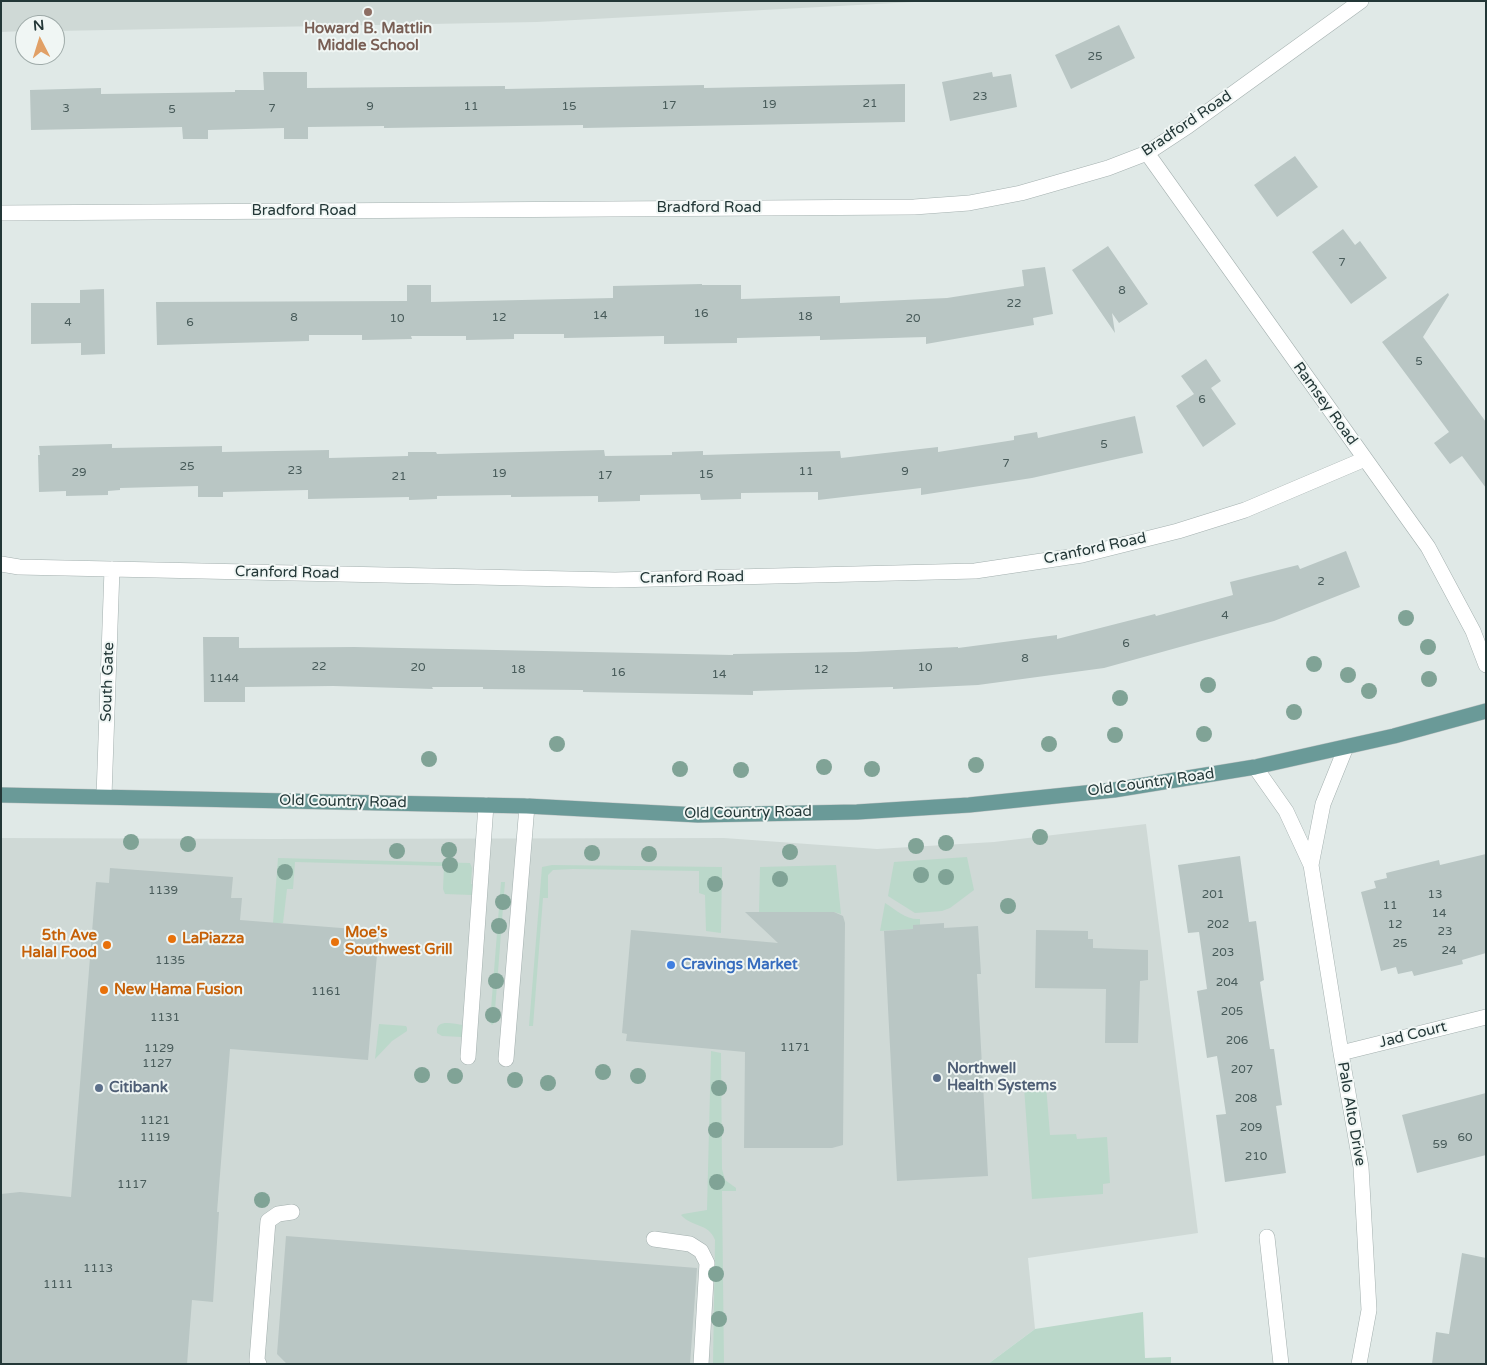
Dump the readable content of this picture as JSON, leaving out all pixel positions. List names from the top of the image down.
{
  "streets": {
    "main road": ["Old Country Road"],
    "street": [
      "Bradford Road",
      "Ramsey Road",
      "Cranford Road",
      "South Gate",
      "Jad Court",
      "Palo Alto Drive"
    ]
  },
  "crossings": [
    ["Bradford Road", "Ramsey Road"],
    ["Ramsey Road", "Cranford Road"],
    ["Cranford Road", "South Gate"],
    ["South Gate", "Old Country Road"],
    ["Old Country Road", "Palo Alto Drive"],
    ["Jad Court", "Palo Alto Drive"]
  ],
  "places": [
    "Howard B. Mattlin Middle School",
    "LaPiazza",
    "Moe's Southwest Grill",
    "5th Ave Halal Food",
    "Cravings Market",
    "New Hama Fusion",
    "Northwell Health Systems",
    "Citibank"
  ],
  "house_numbers": [
    "25",
    "23",
    "21",
    "19",
    "17",
    "9",
    "11",
    "15",
    "3",
    "7",
    "5",
    "7",
    "8",
    "22",
    "16",
    "14",
    "18",
    "8",
    "12",
    "10",
    "20",
    "4",
    "6",
    "5",
    "6",
    "5",
    "7",
    "25",
    "23",
    "11",
    "9",
    "29",
    "19",
    "15",
    "17",
    "21",
    "2",
    "4",
    "6",
    "8",
    "22",
    "20",
    "10",
    "18",
    "12",
    "16",
    "14",
    "1144",
    "1139",
    "201",
    "13",
    "11",
    "14",
    "202",
    "12",
    "23",
    "25",
    "24",
    "203",
    "1135",
    "204",
    "1161",
    "205",
    "1131",
    "206",
    "1171",
    "1129",
    "1127",
    "207",
    "208",
    "1121",
    "209",
    "1119",
    "60",
    "59",
    "210",
    "1117",
    "1113",
    "1111"
  ],
  "north": "top"
}
